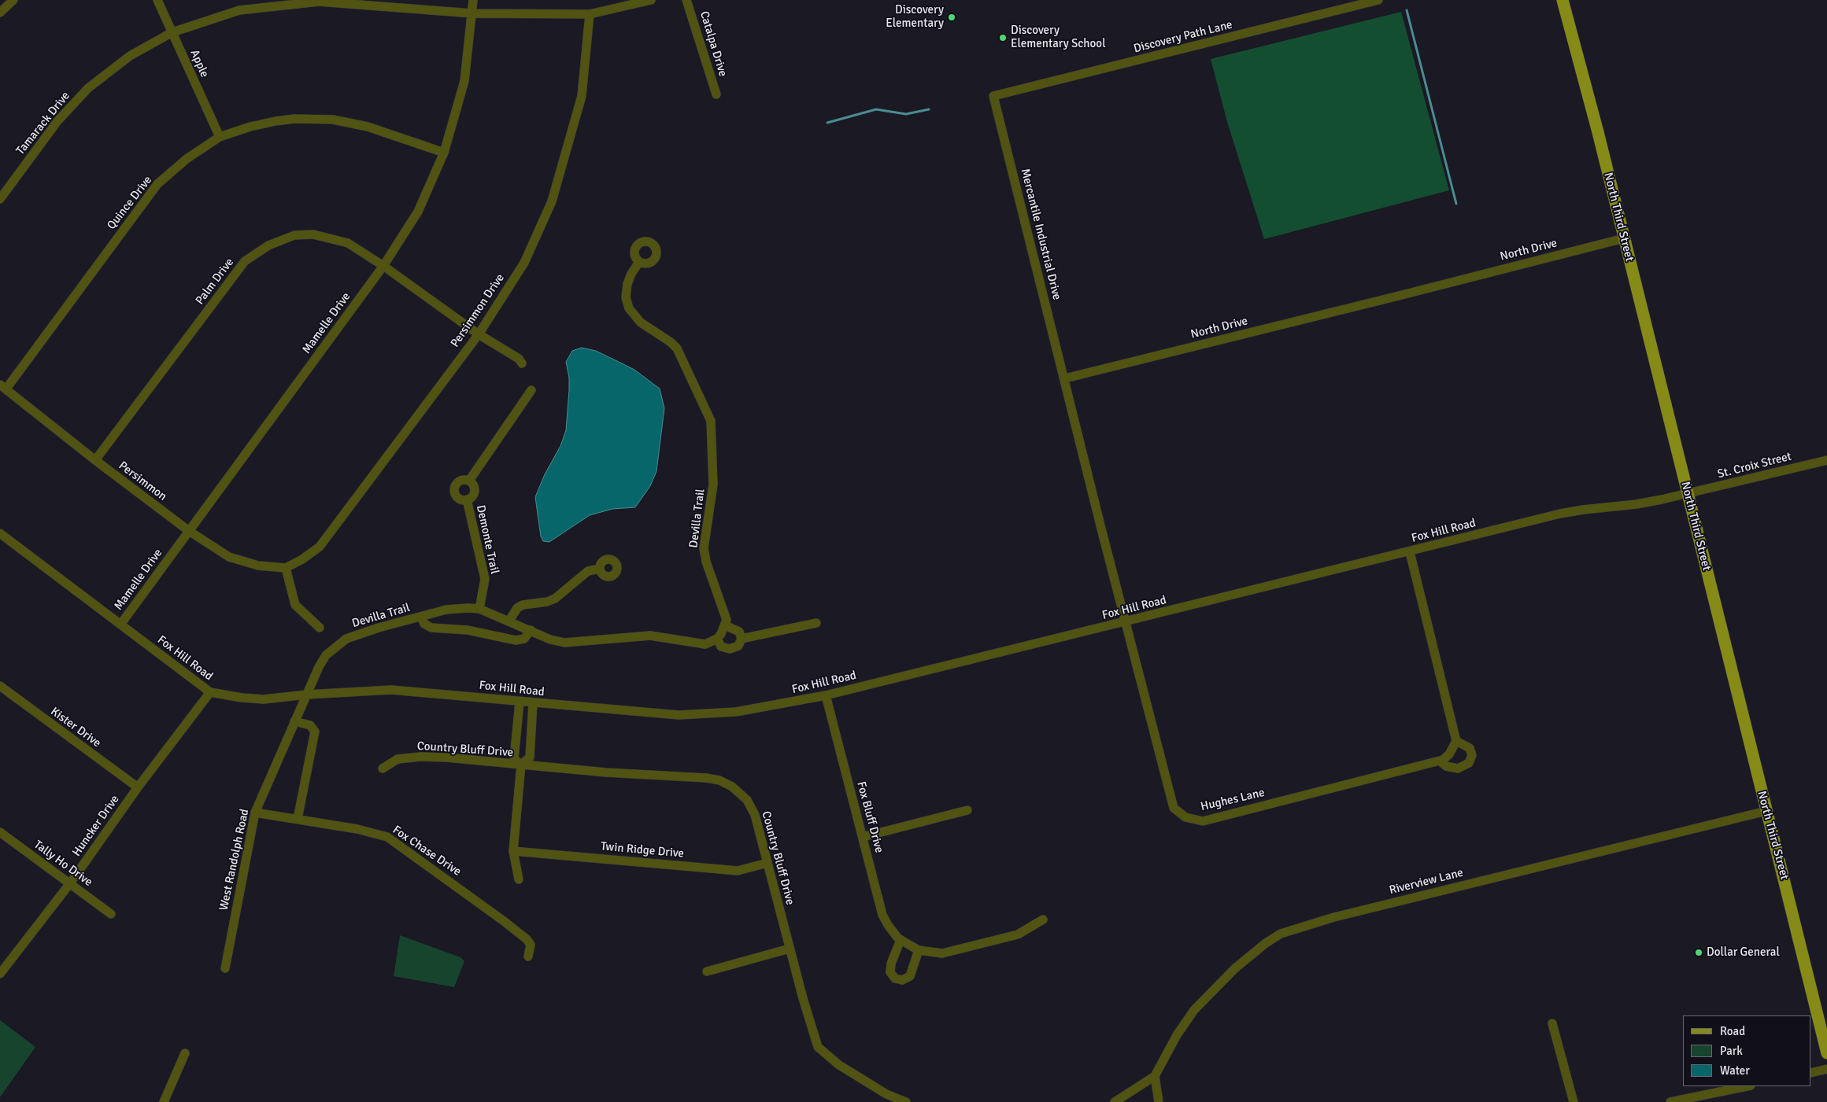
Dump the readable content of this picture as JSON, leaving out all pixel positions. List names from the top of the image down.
{
  "streets": {
    "main road": ["North Third Street"],
    "street": [
      "Discovery Path Lane",
      "Catalpa Drive",
      "Apple",
      "Tamarack Drive",
      "Quince Drive",
      "Mercantile Industrial Drive",
      "North Drive",
      "Palm Drive",
      "Persimmon Drive",
      "Mamelle Drive",
      "St. Croix Street",
      "Persimmon",
      "Devilla Trail",
      "Fox Hill Road",
      "Demonte Trail",
      "Kister Drive",
      "Country Bluff Drive",
      "Hughes Lane",
      "Fox Bluff Drive",
      "Huncker Drive",
      "Twin Ridge Drive",
      "Fox Chase Drive",
      "West Randolph Road",
      "Tally Ho Drive",
      "Riverview Lane"
    ]
  },
  "crossings": [
    ["Discovery Path Lane", "Mercantile Industrial Drive"],
    ["Apple", "Tamarack Drive"],
    ["Apple", "Quince Drive"],
    ["Tamarack Drive", "Persimmon Drive"],
    ["Tamarack Drive", "Mamelle Drive"],
    ["Quince Drive", "Mamelle Drive"],
    ["Quince Drive", "Persimmon"],
    ["North Third Street", "North Drive"],
    ["North Third Street", "St. Croix Street"],
    ["North Third Street", "Fox Hill Road"],
    ["North Third Street", "Riverview Lane"],
    ["Mercantile Industrial Drive", "North Drive"],
    ["Palm Drive", "Persimmon Drive"],
    ["Palm Drive", "Mamelle Drive"],
    ["Palm Drive", "Persimmon"],
    ["Persimmon Drive", "Persimmon"],
    ["Mamelle Drive", "Persimmon"],
    ["Mamelle Drive", "Fox Hill Road"],
    ["St. Croix Street", "Fox Hill Road"],
    ["Devilla Trail", "Fox Hill Road"],
    ["Devilla Trail", "Demonte Trail"],
    ["Devilla Trail", "West Randolph Road"],
    ["Fox Hill Road", "Hughes Lane"],
    ["Fox Hill Road", "Fox Bluff Drive"],
    ["Fox Hill Road", "Huncker Drive"],
    ["Fox Hill Road", "West Randolph Road"],
    ["Kister Drive", "Huncker Drive"],
    ["Country Bluff Drive", "Twin Ridge Drive"],
    ["Huncker Drive", "Tally Ho Drive"],
    ["Fox Chase Drive", "West Randolph Road"]
  ],
  "places": ["Discovery Elementary", "Discovery Elementary School", "Dollar General"],
  "legend": ["Road", "Park", "Water"]
}
